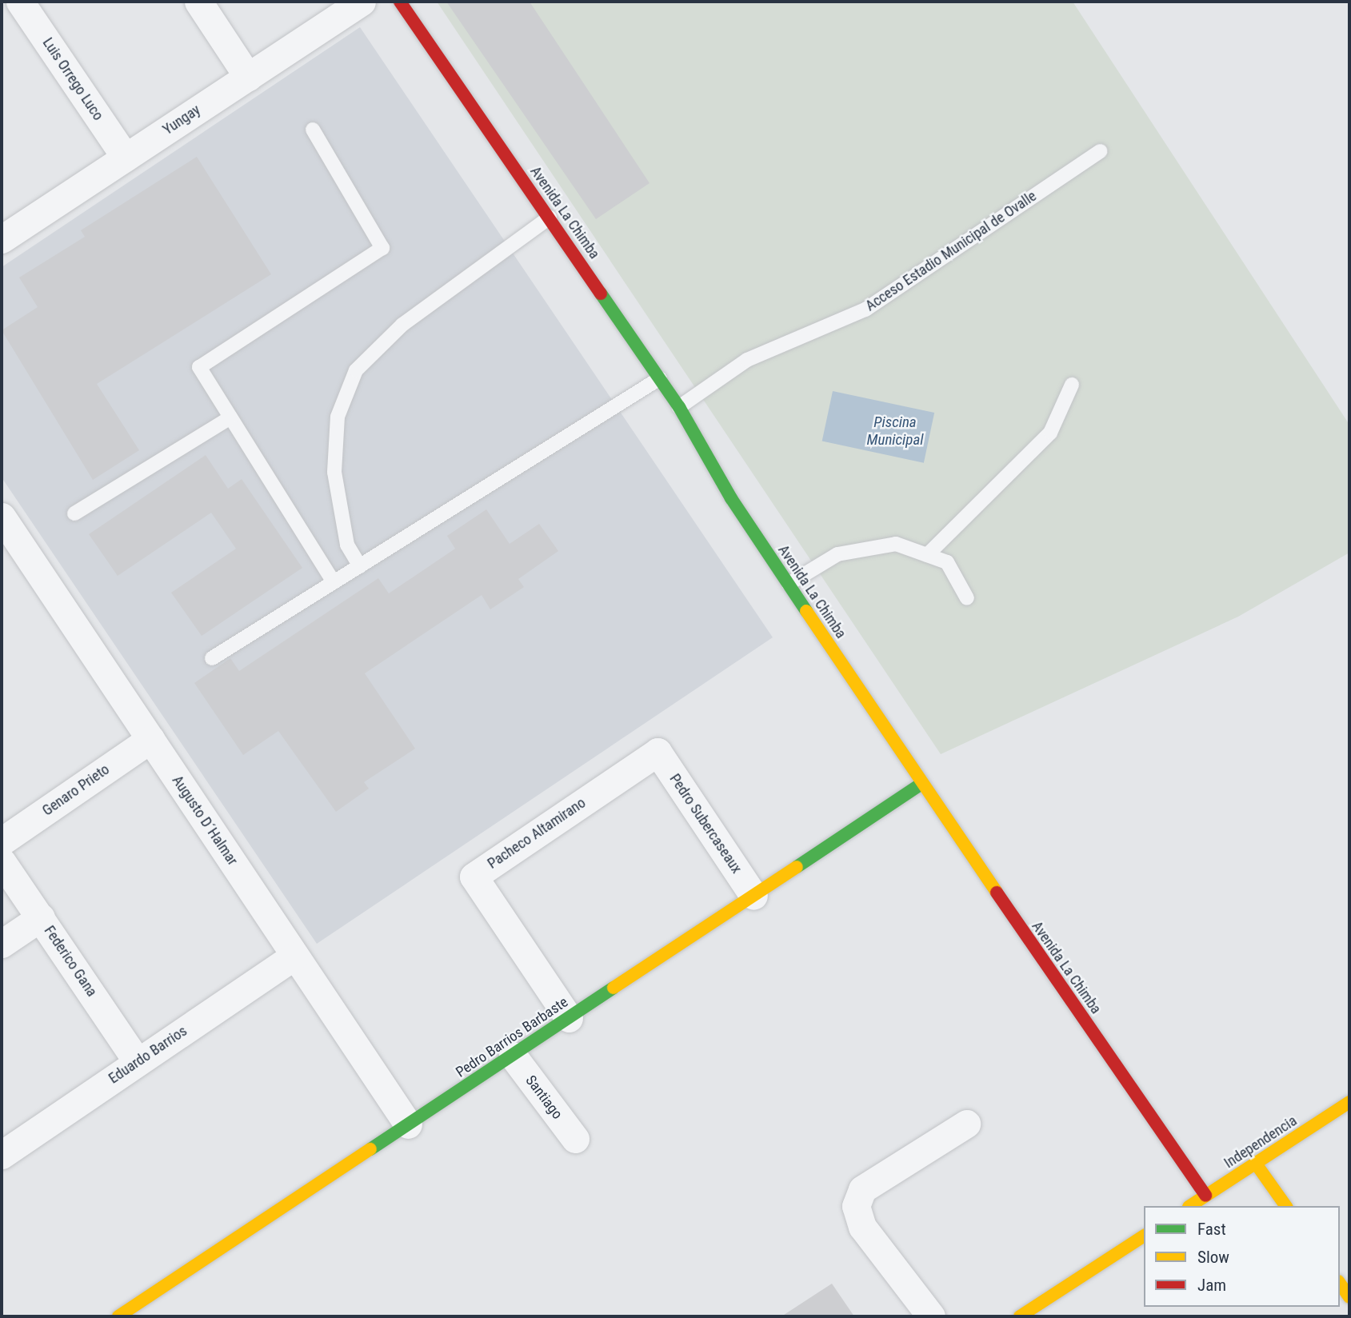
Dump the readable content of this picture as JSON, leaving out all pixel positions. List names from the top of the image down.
{
  "streets": {
    "street": [
      "Luis Orrego Luco",
      "Yungay",
      "Avenida La Chimba",
      "Genaro Prieto",
      "Augusto D´Halmar",
      "Pedro Subercaseaux",
      "Pacheco Altamirano",
      "Federico Gana",
      "Pedro Barrios Barbaste",
      "Eduardo Barrios",
      "Santiago",
      "Independencia"
    ],
    "lane": ["Acceso Estadio Municipal de Ovalle"]
  },
  "crossings": [
    ["Luis Orrego Luco", "Yungay"],
    ["Avenida La Chimba", "Acceso Estadio Municipal de Ovalle"],
    ["Avenida La Chimba", "Pedro Barrios Barbaste"],
    ["Avenida La Chimba", "Independencia"],
    ["Genaro Prieto", "Augusto D´Halmar"],
    ["Augusto D´Halmar", "Pedro Barrios Barbaste"],
    ["Augusto D´Halmar", "Eduardo Barrios"],
    ["Pedro Subercaseaux", "Pacheco Altamirano"],
    ["Pedro Subercaseaux", "Pedro Barrios Barbaste"],
    ["Pacheco Altamirano", "Pedro Barrios Barbaste"],
    ["Federico Gana", "Eduardo Barrios"],
    ["Pedro Barrios Barbaste", "Santiago"]
  ],
  "water": ["Piscina Municipal"],
  "legend": ["Fast", "Slow", "Jam"]
}
